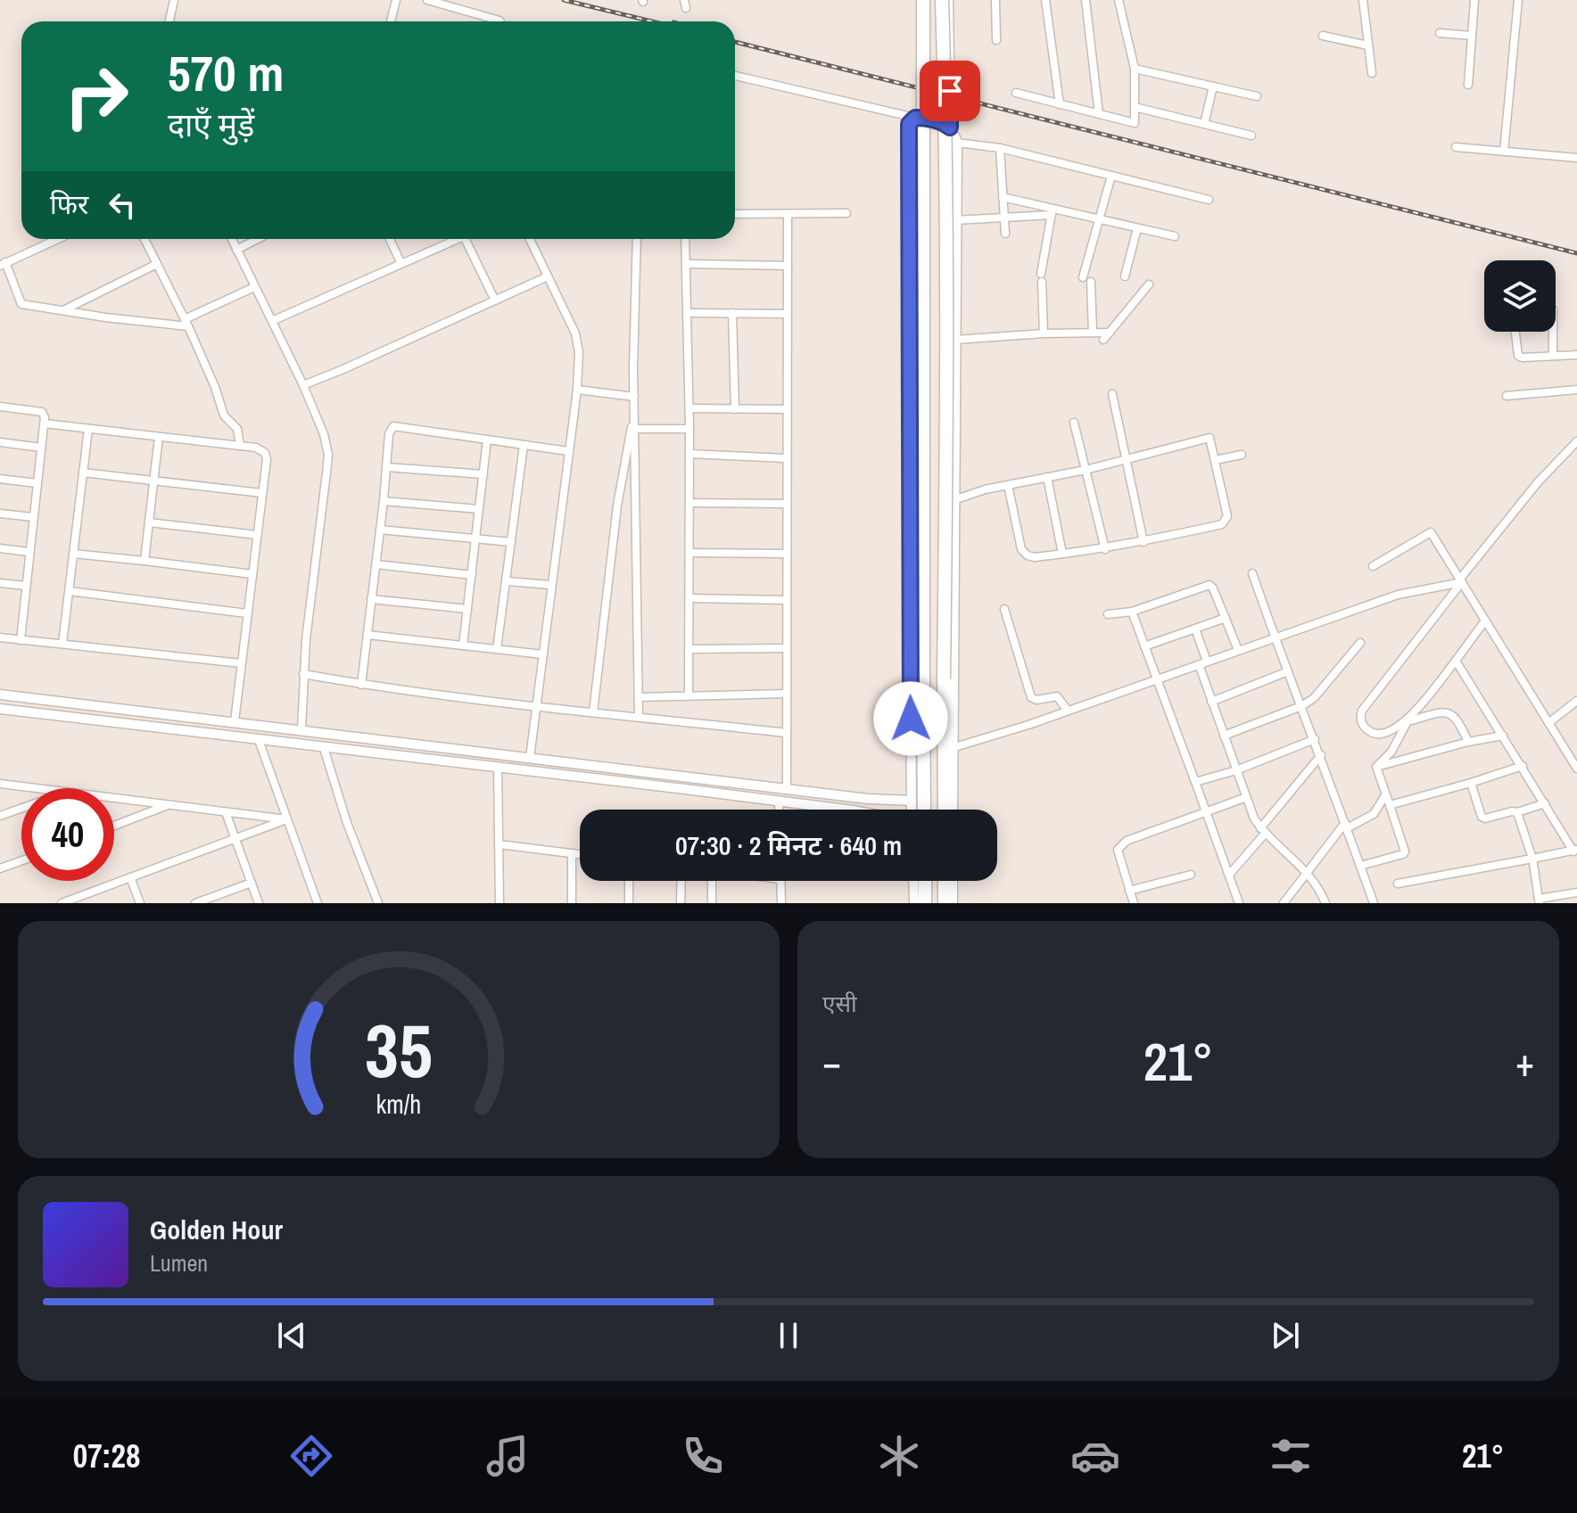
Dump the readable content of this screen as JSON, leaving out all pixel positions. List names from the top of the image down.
{
  "page": {
    "turn": ["570 m", "दाएँ मुड़ें"],
    "then": "फिर",
    "limit": "40",
    "trip": "07:30 · 2 मिनट · 640 m",
    "tile": "एसी",
    "heat": ["−", "21°", "+"],
    "song": ["Golden Hour", "Lumen"],
    "tabs": ["07:28", "21°"],
    "gauge": ["35", "km/h"]
  }
}
